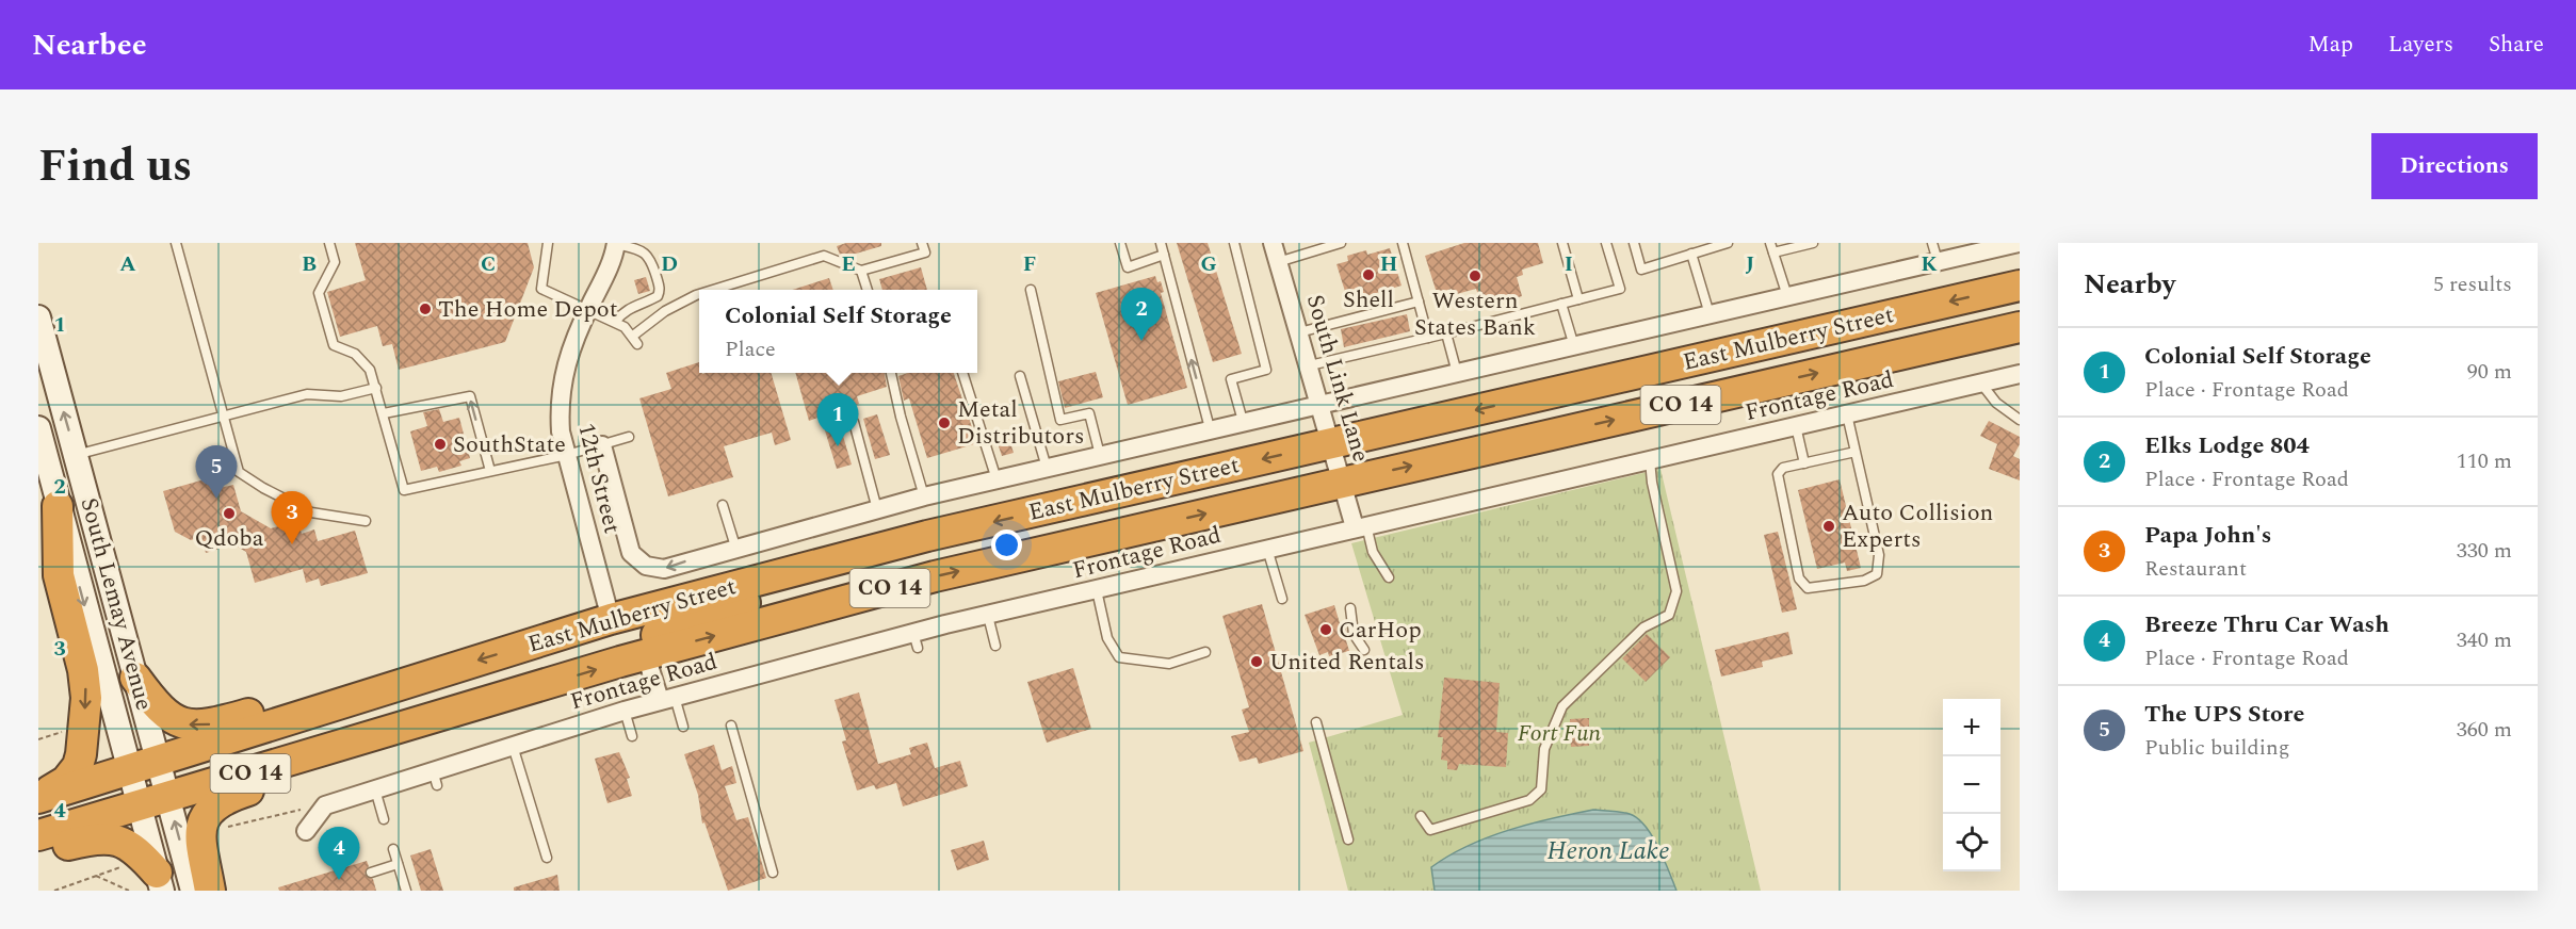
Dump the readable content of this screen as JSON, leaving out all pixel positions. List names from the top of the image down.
{
  "streets": {
    "highway": ["East Mulberry Street", "CO 14"],
    "main road": ["South Lemay Avenue"],
    "street": ["South Link Lane", "Frontage Road", "12th Street"]
  },
  "crossings": [
    ["East Mulberry Street", "South Link Lane"],
    ["East Mulberry Street", "12th Street"],
    ["East Mulberry Street", "South Lemay Avenue"],
    ["South Link Lane", "Frontage Road"]
  ],
  "water": ["Heron Lake"],
  "parks": ["Fort Fun"],
  "places": [
    "Shell",
    "Western States Bank",
    "The Home Depot",
    "Metal Distributors",
    "SouthState",
    "Qdoba",
    "Auto Collision Experts",
    "CarHop",
    "United Rentals"
  ],
  "page": {
    "header": "Nearbee",
    "nav": ["Map", "Layers", "Share"],
    "title": "Find us",
    "buttons": "Directions",
    "heading": ["Nearby", "5 results"],
    "pins": [
      "2",
      "1",
      "5",
      "3",
      "4"
    ],
    "popup": ["Colonial Self Storage", "Place"],
    "list": [
      {
        "mark": "1",
        "name": "Colonial Self Storage",
        "note": "Place · Frontage Road",
        "value": "90 m"
      },
      {
        "mark": "2",
        "name": "Elks Lodge 804",
        "note": "Place · Frontage Road",
        "value": "110 m"
      },
      {
        "mark": "3",
        "name": "Papa John's",
        "note": "Restaurant",
        "value": "330 m"
      },
      {
        "mark": "4",
        "name": "Breeze Thru Car Wash",
        "note": "Place · Frontage Road",
        "value": "340 m"
      },
      {
        "mark": "5",
        "name": "The UPS Store",
        "note": "Public building",
        "value": "360 m"
      }
    ],
    "map_buttons": ["+", "−"]
  },
  "grid": {
    "columns": [
      "A",
      "B",
      "C",
      "D",
      "E",
      "F",
      "G",
      "H",
      "I",
      "J",
      "K"
    ],
    "rows": [
      "1",
      "2",
      "3",
      "4"
    ]
  }
}
